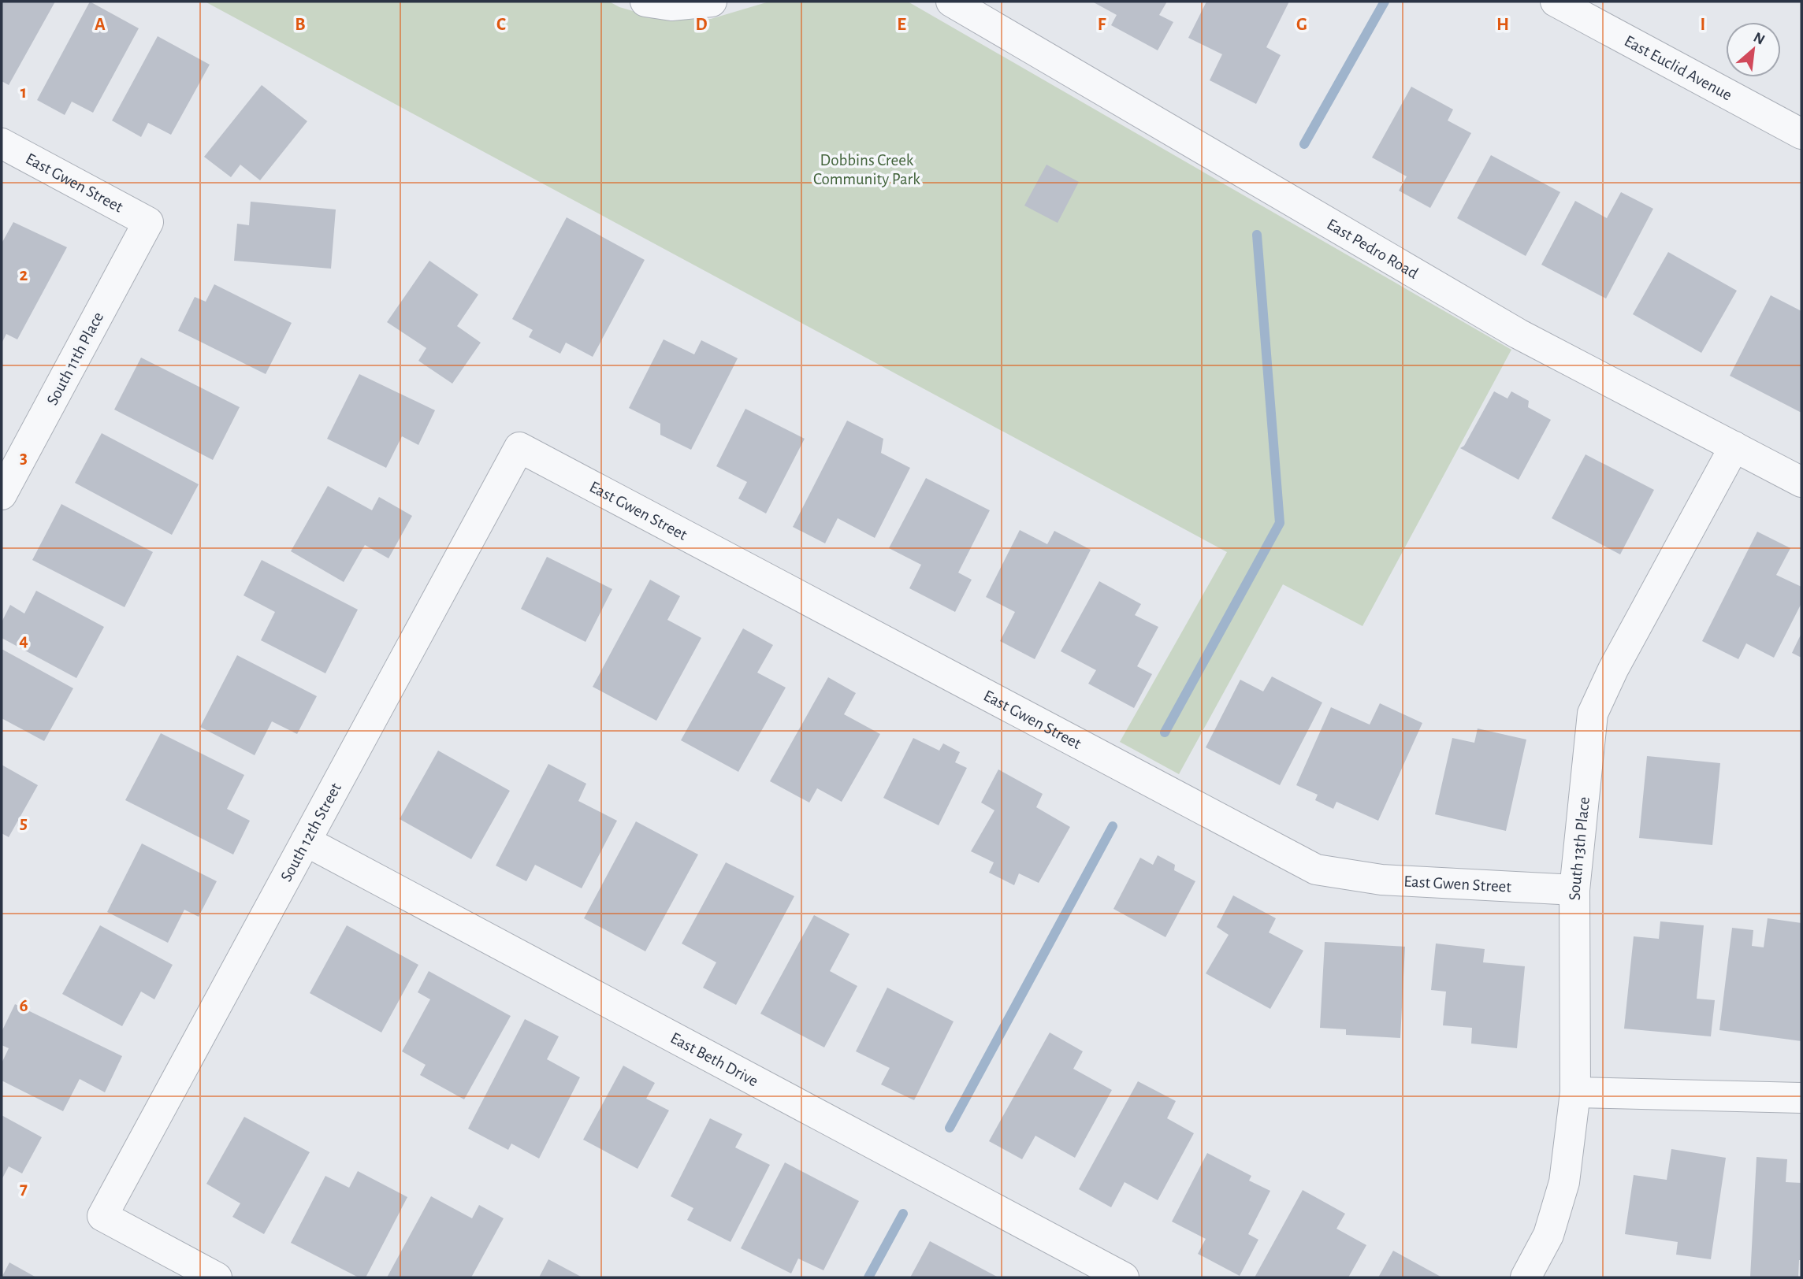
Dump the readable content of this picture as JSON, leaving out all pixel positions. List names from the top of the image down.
{
  "streets": {
    "street": [
      "East Euclid Avenue",
      "East Gwen Street",
      "East Pedro Road",
      "South 11th Place",
      "South 12th Street",
      "South 13th Place",
      "East Beth Drive"
    ]
  },
  "crossings": [
    ["East Gwen Street", "South 11th Place"],
    ["East Gwen Street", "South 12th Street"],
    ["East Gwen Street", "South 13th Place"],
    ["East Pedro Road", "South 13th Place"],
    ["South 12th Street", "East Beth Drive"]
  ],
  "parks": ["Dobbins Creek Community Park"],
  "north": "top right",
  "grid": {
    "columns": [
      "A",
      "B",
      "C",
      "D",
      "E",
      "F",
      "G",
      "H",
      "I"
    ],
    "rows": [
      "1",
      "2",
      "3",
      "4",
      "5",
      "6",
      "7"
    ]
  }
}
